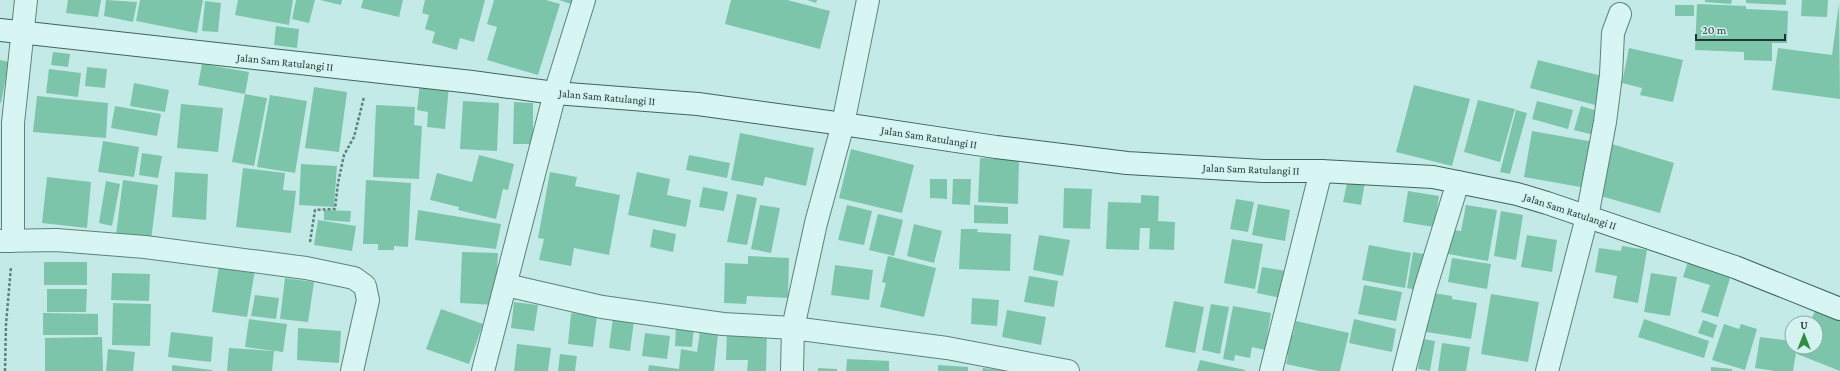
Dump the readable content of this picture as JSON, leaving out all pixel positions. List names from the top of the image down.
{
  "streets": {
    "street": ["Jalan Sam Ratulangi II"]
  },
  "scale_bar": "20 m",
  "north": "top"
}
